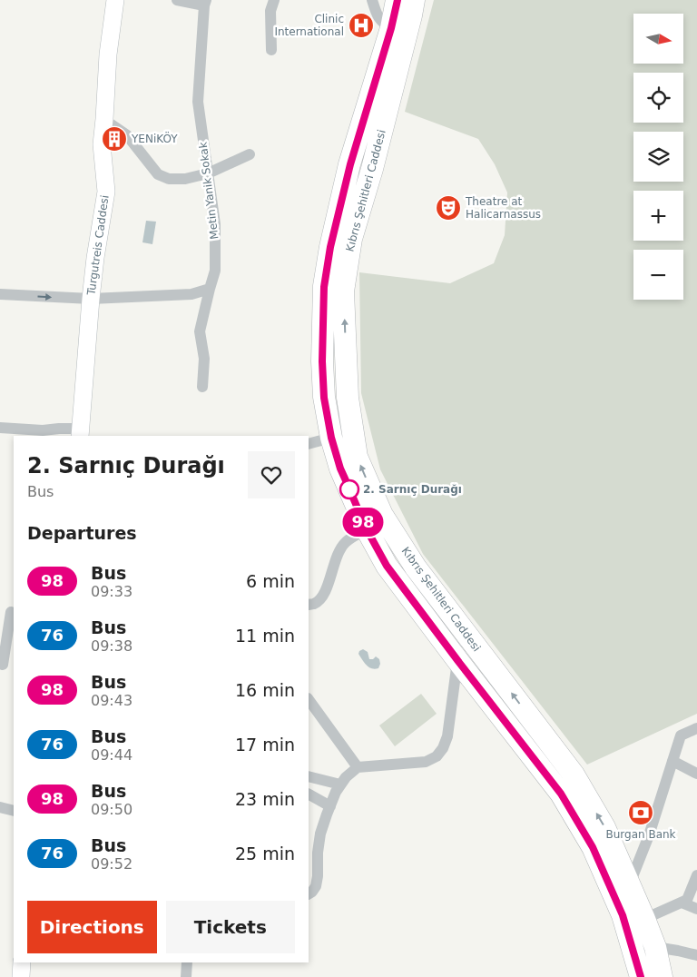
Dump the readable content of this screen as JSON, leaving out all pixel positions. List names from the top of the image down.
{
  "streets": {
    "highway": ["Kıbrıs Şehitleri Caddesi"],
    "main road": ["Turgutreis Caddesi"],
    "street": ["Metin Yanik Sokak"]
  },
  "places": {
    "hospital": ["Clinic International"],
    "building": ["YENiKÖY"],
    "theatre": ["Theatre at Halicarnassus"],
    "other": ["2. Sarnıç Durağı"],
    "bank": ["Burgan Bank"]
  },
  "lines": ["bus line 98"],
  "north": "right",
  "page": {
    "on_map": "98",
    "map_buttons": ["+", "−"],
    "heading": [
      ["2. Sarnıç Durağı", "Bus"],
      "Departures"
    ],
    "list": [
      {
        "mark": "98",
        "name": "Bus",
        "note": "09:33",
        "value": "6 min"
      },
      {
        "mark": "76",
        "name": "Bus",
        "note": "09:38",
        "value": "11 min"
      },
      {
        "mark": "98",
        "name": "Bus",
        "note": "09:43",
        "value": "16 min"
      },
      {
        "mark": "76",
        "name": "Bus",
        "note": "09:44",
        "value": "17 min"
      },
      {
        "mark": "98",
        "name": "Bus",
        "note": "09:50",
        "value": "23 min"
      },
      {
        "mark": "76",
        "name": "Bus",
        "note": "09:52",
        "value": "25 min"
      }
    ],
    "buttons": ["Directions", "Tickets"]
  }
}
